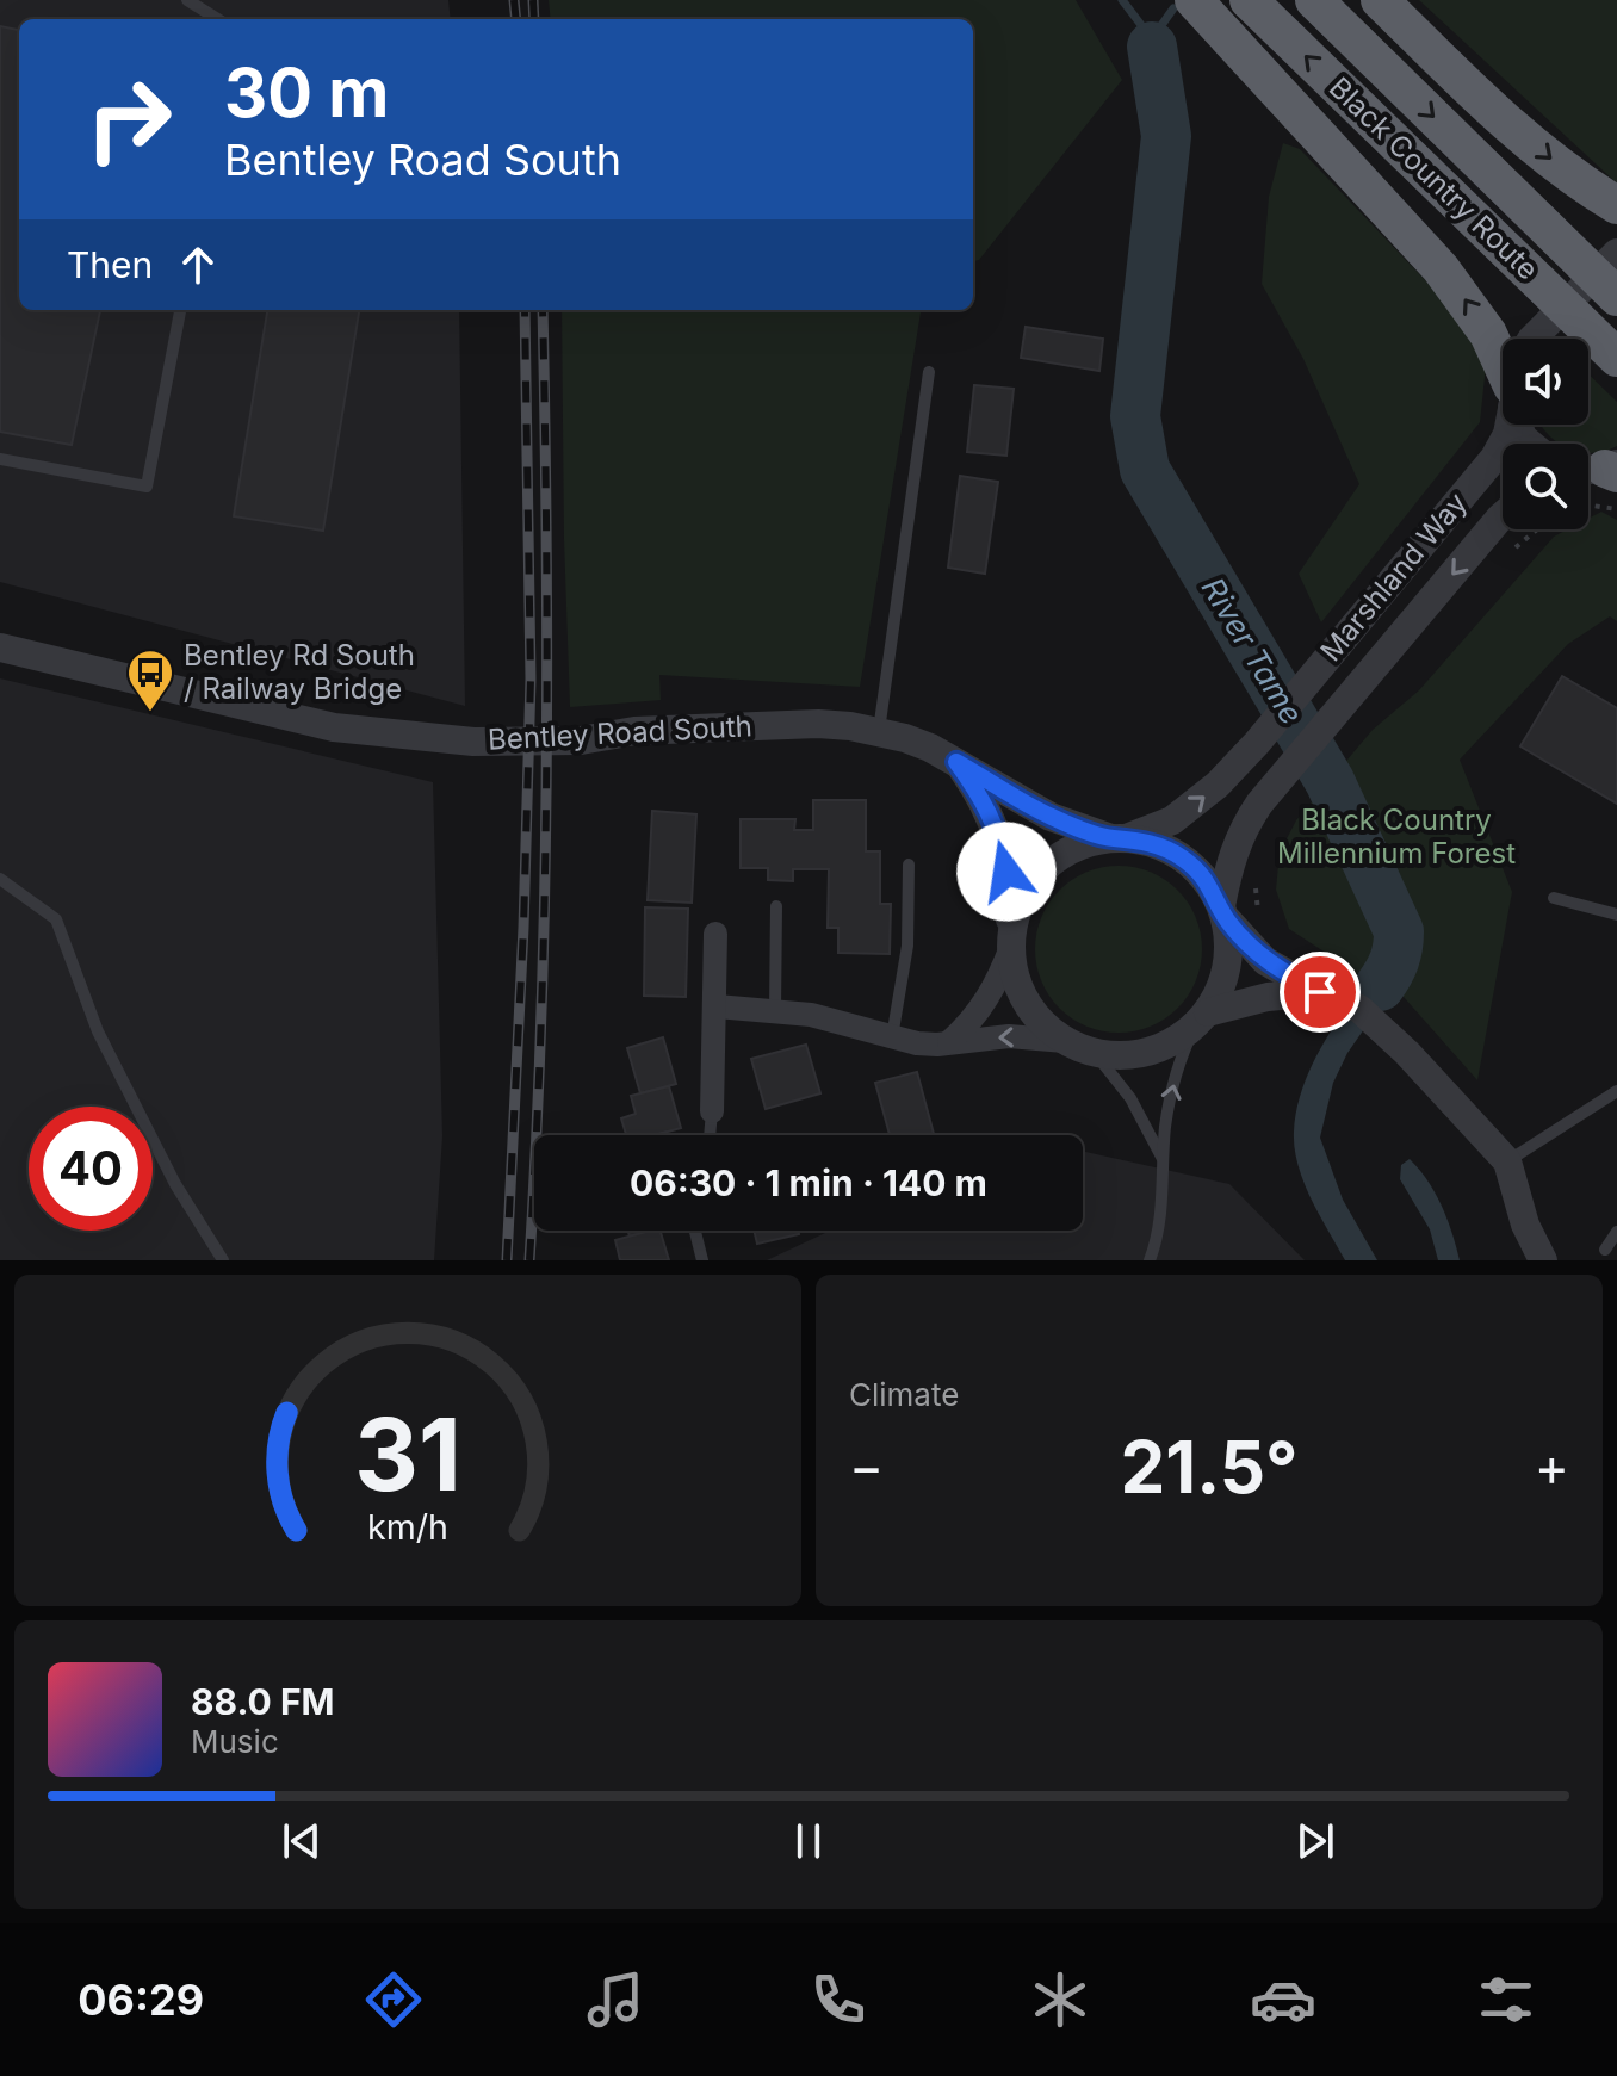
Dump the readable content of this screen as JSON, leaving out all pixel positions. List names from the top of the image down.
{
  "streets": {
    "highway": ["Black Country Route"],
    "street": ["Marshland Way", "Bentley Road South"]
  },
  "crossings": [
    ["Marshland Way", "Bentley Road South"]
  ],
  "water": ["River Tame"],
  "parks": ["Black Country Millennium Forest"],
  "places": {
    "bus stop": ["Bentley Rd South / Railway Bridge"]
  },
  "page": {
    "turn": ["30 m", "Bentley Road South"],
    "then": "Then",
    "limit": "40",
    "trip": "06:30 · 1 min · 140 m",
    "tile": "Climate",
    "heat": ["−", "21.5°", "+"],
    "song": ["88.0 FM", "Music"],
    "tabs": "06:29",
    "gauge": ["31", "km/h"]
  }
}
